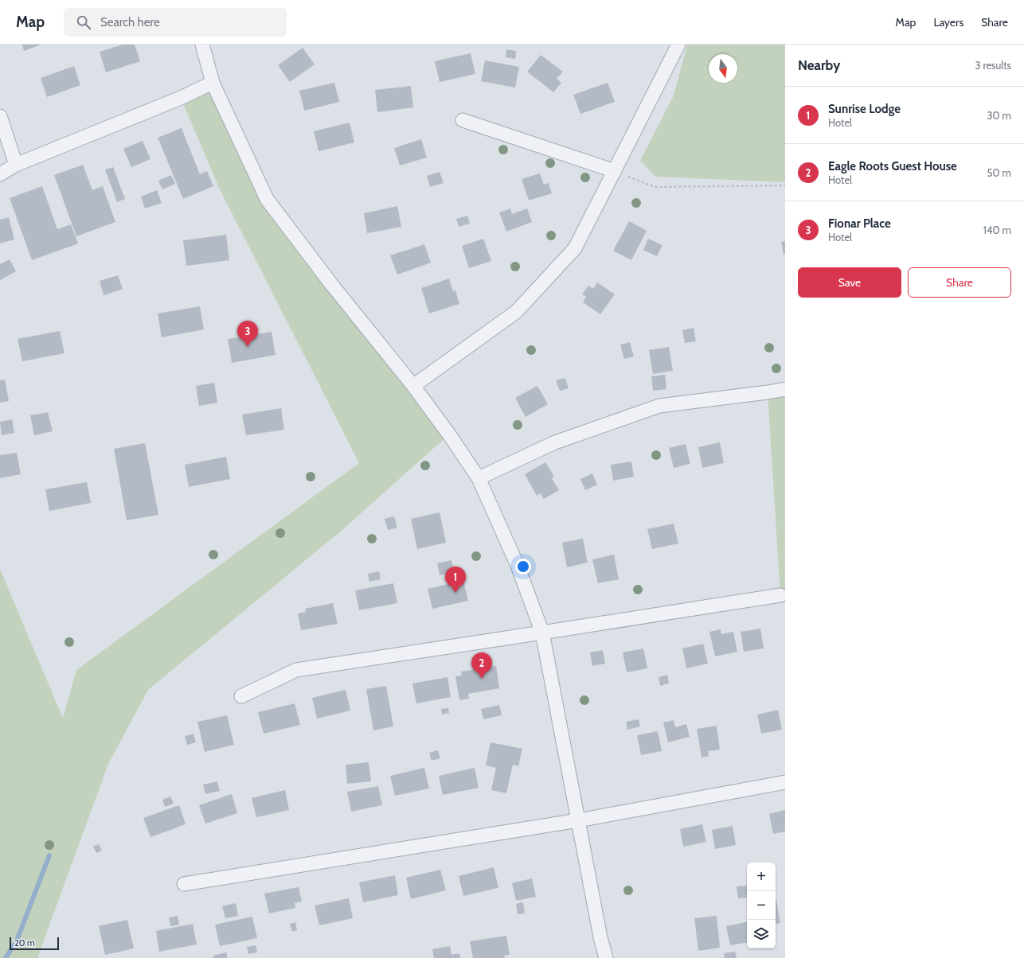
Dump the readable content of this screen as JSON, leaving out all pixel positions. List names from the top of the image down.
{
  "scale_bar": "20 m",
  "north": "bottom",
  "page": {
    "header": "Map",
    "search": "Search here",
    "nav": ["Map", "Layers", "Share"],
    "heading": ["Nearby", "3 results"],
    "list": [
      {
        "mark": "1",
        "name": "Sunrise Lodge",
        "note": "Hotel",
        "value": "30 m"
      },
      {
        "mark": "2",
        "name": "Eagle Roots Guest House",
        "note": "Hotel",
        "value": "50 m"
      },
      {
        "mark": "3",
        "name": "Fionar Place",
        "note": "Hotel",
        "value": "140 m"
      }
    ],
    "buttons": ["Save", "Share"],
    "pins": ["3", "1", "2"],
    "map_buttons": ["+", "−"],
    "scale": "20 m"
  }
}
